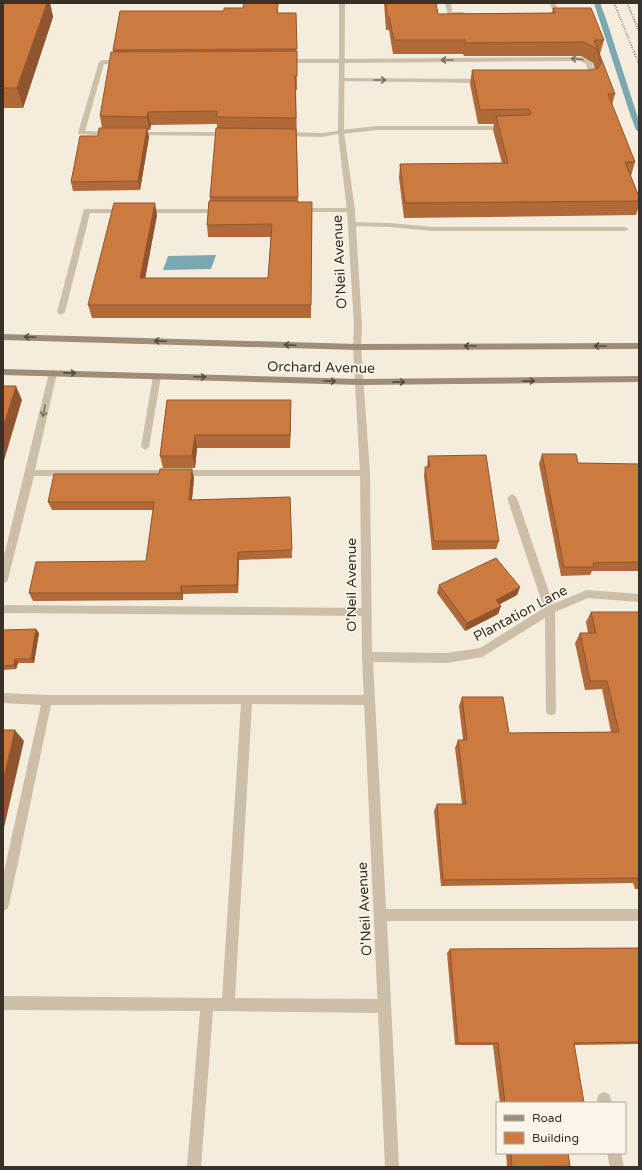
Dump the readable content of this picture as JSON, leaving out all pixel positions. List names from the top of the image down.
{
  "streets": {
    "street": ["O'Neil Avenue", "Orchard Avenue", "Plantation Lane"]
  },
  "crossings": [
    ["O'Neil Avenue", "Orchard Avenue"],
    ["O'Neil Avenue", "Plantation Lane"]
  ],
  "legend": ["Road", "Building"]
}
